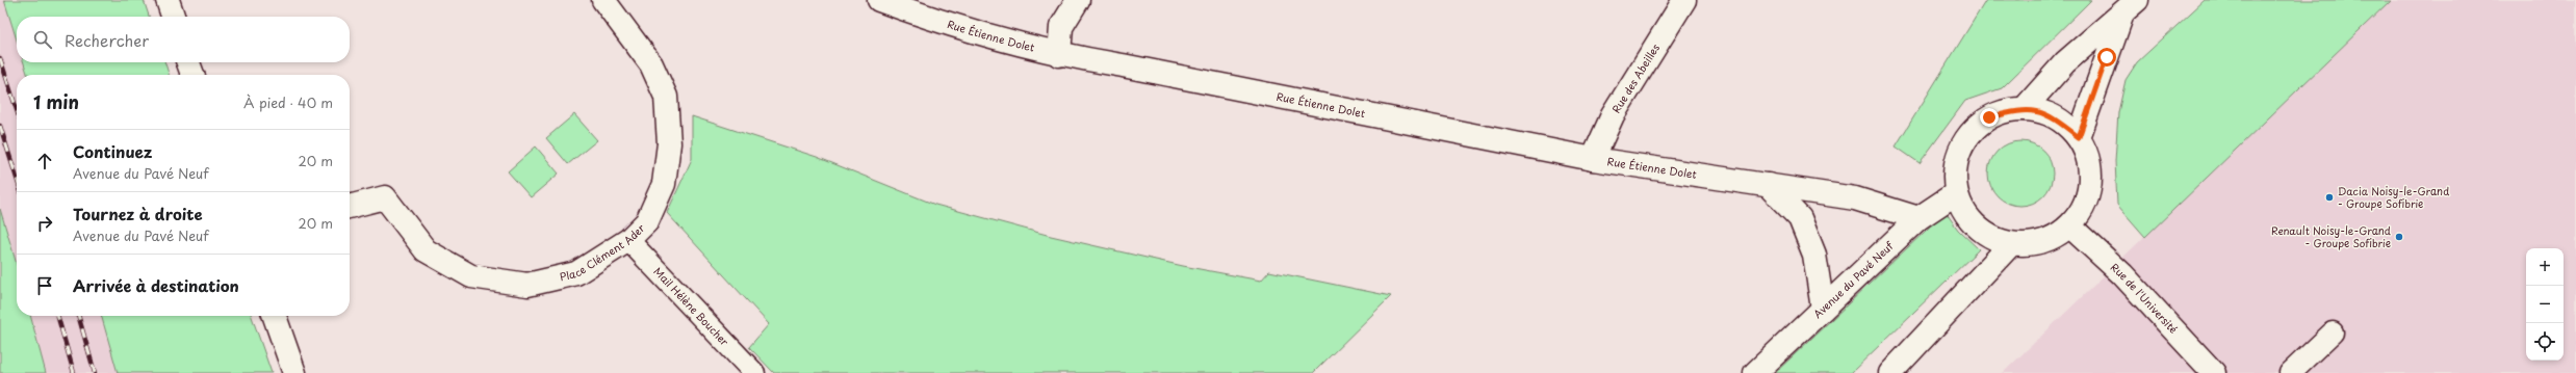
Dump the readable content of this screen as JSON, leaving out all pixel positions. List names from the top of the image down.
{
  "streets": {
    "street": [
      "Rue Étienne Dolet",
      "Rue des Abeilles",
      "Place Clément Ader",
      "Avenue du Pavé Neuf",
      "Rue de l'Université"
    ],
    "lane": ["Mail Hélène Boucher"]
  },
  "crossings": [
    ["Rue Étienne Dolet", "Rue des Abeilles"],
    ["Rue Étienne Dolet", "Avenue du Pavé Neuf"],
    ["Place Clément Ader", "Mail Hélène Boucher"],
    ["Avenue du Pavé Neuf", "Rue de l'Université"]
  ],
  "places": ["Dacia Noisy-le-Grand - Groupe Sofibrie", "Renault Noisy-le-Grand - Groupe Sofibrie"],
  "page": {
    "search": "Rechercher",
    "heading": ["1 min", "À pied · 40 m"],
    "list": [
      ["Continuez", "Avenue du Pavé Neuf", "20 m"],
      ["Tournez à droite", "Avenue du Pavé Neuf", "20 m"],
      "Arrivée à destination"
    ],
    "map_buttons": ["+", "−"]
  }
}
